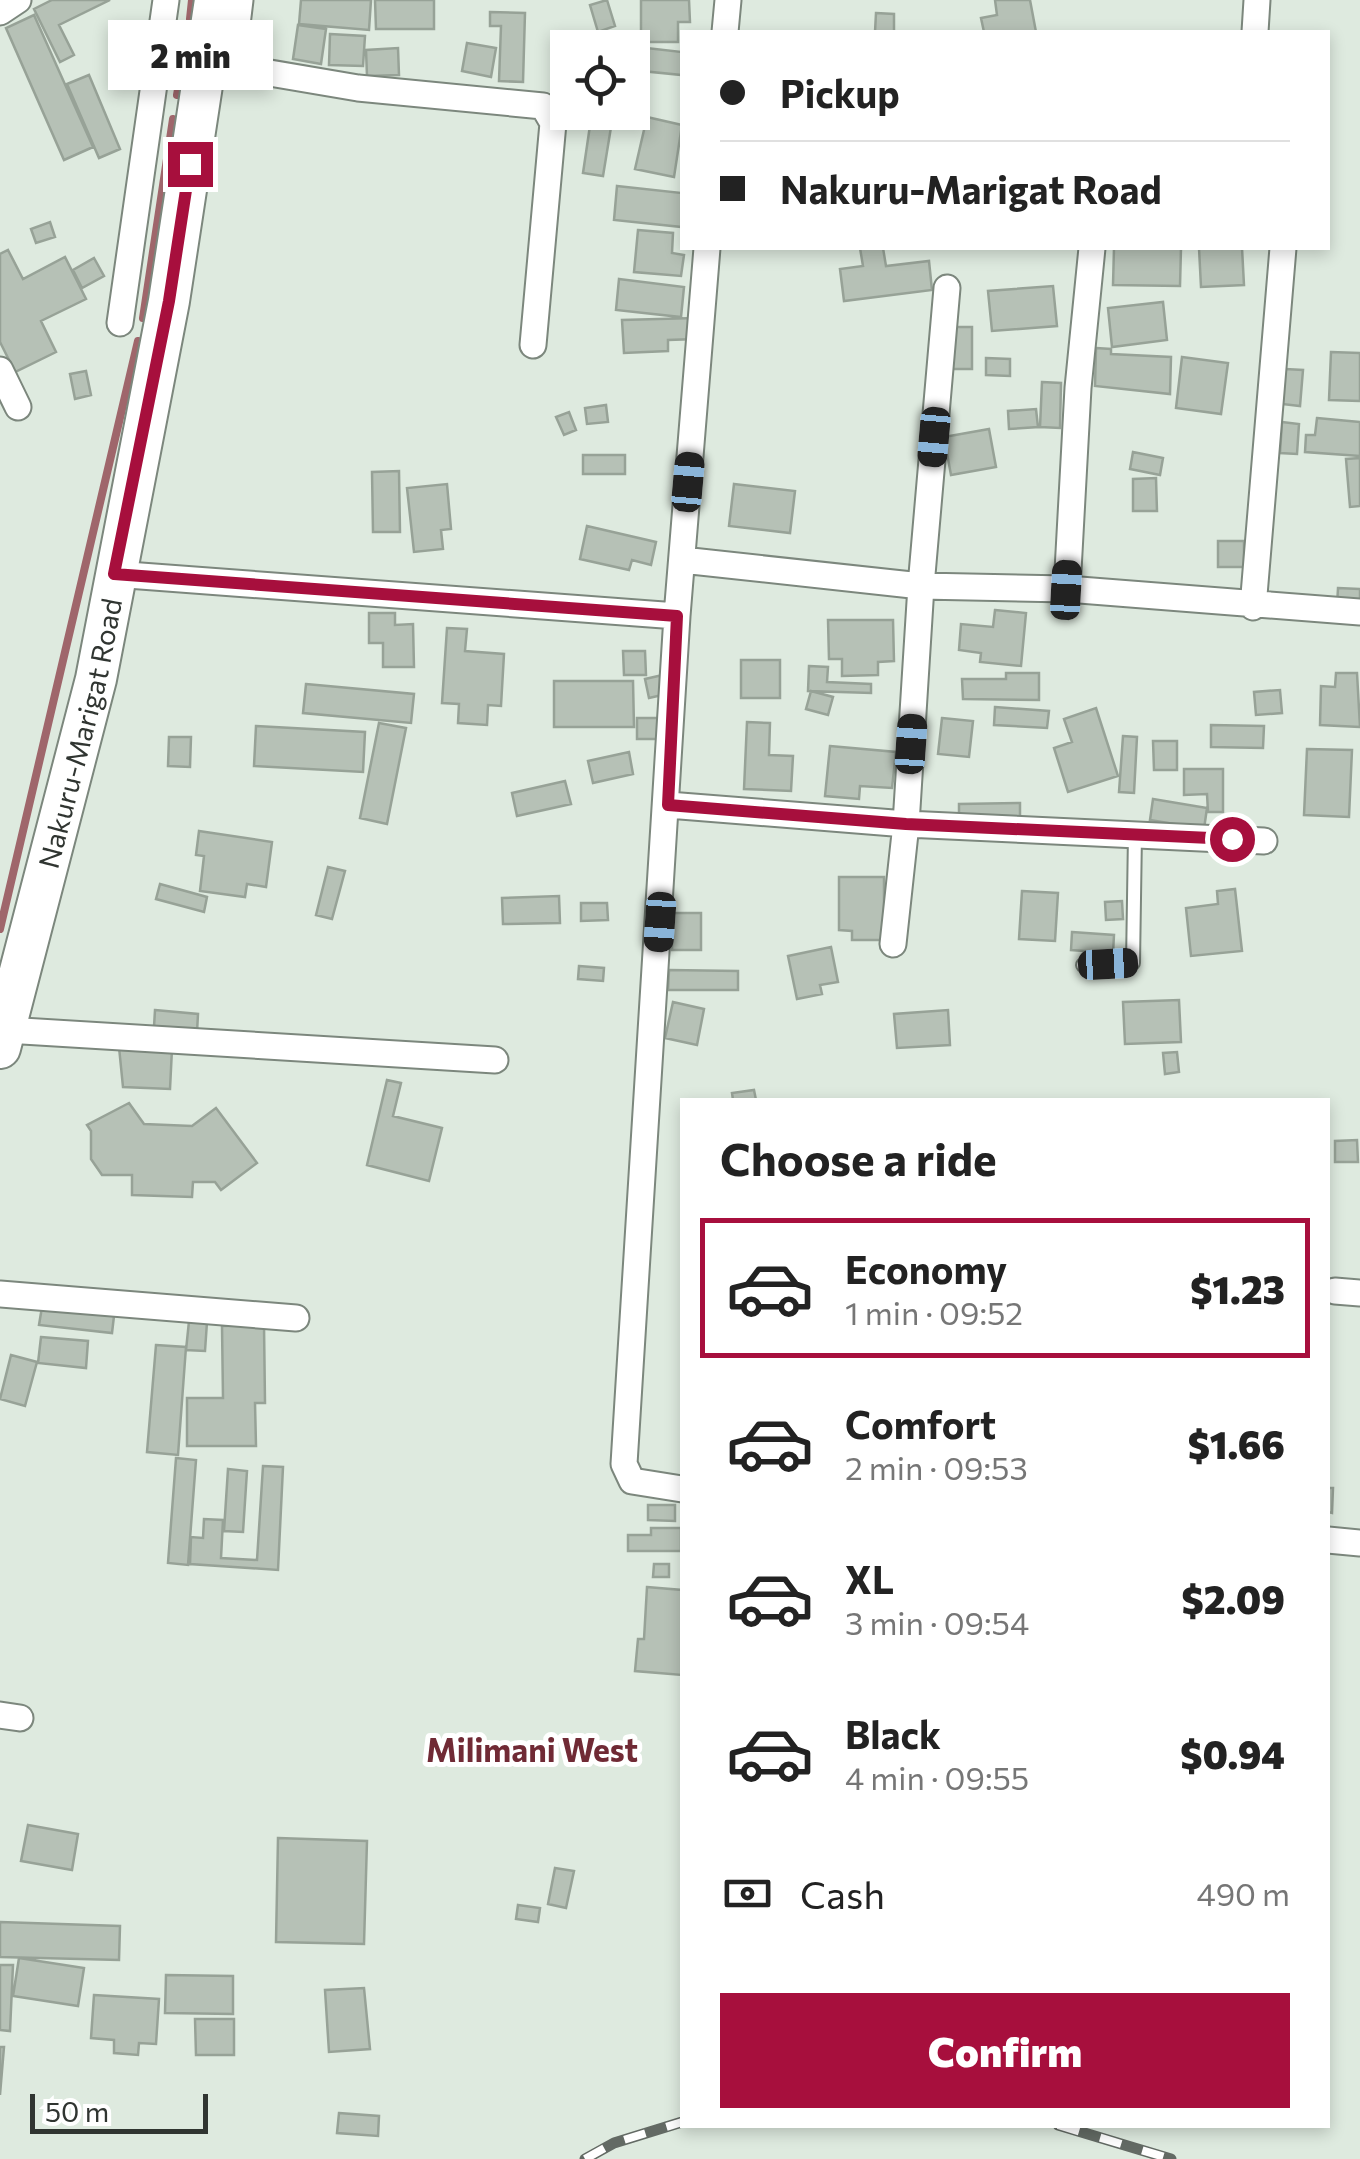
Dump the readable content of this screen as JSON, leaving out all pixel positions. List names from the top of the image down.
{
  "streets": {
    "main road": ["Nakuru-Marigat Road"]
  },
  "districts": ["Milimani West"],
  "scale_bar": "50 m",
  "page": {
    "bubble": "2 min",
    "banner": ["Pickup", "Nakuru-Marigat Road"],
    "heading": "Choose a ride",
    "list": [
      {
        "name": "Economy",
        "note": "1 min · 09:52",
        "value": "$1.23"
      },
      {
        "name": "Comfort",
        "note": "2 min · 09:53",
        "value": "$1.66"
      },
      {
        "name": "XL",
        "note": "3 min · 09:54",
        "value": "$2.09"
      },
      {
        "name": "Black",
        "note": "4 min · 09:55",
        "value": "$0.94"
      }
    ],
    "pay": ["Cash", "490 m"],
    "buttons": "Confirm",
    "scale": "50 m"
  }
}
